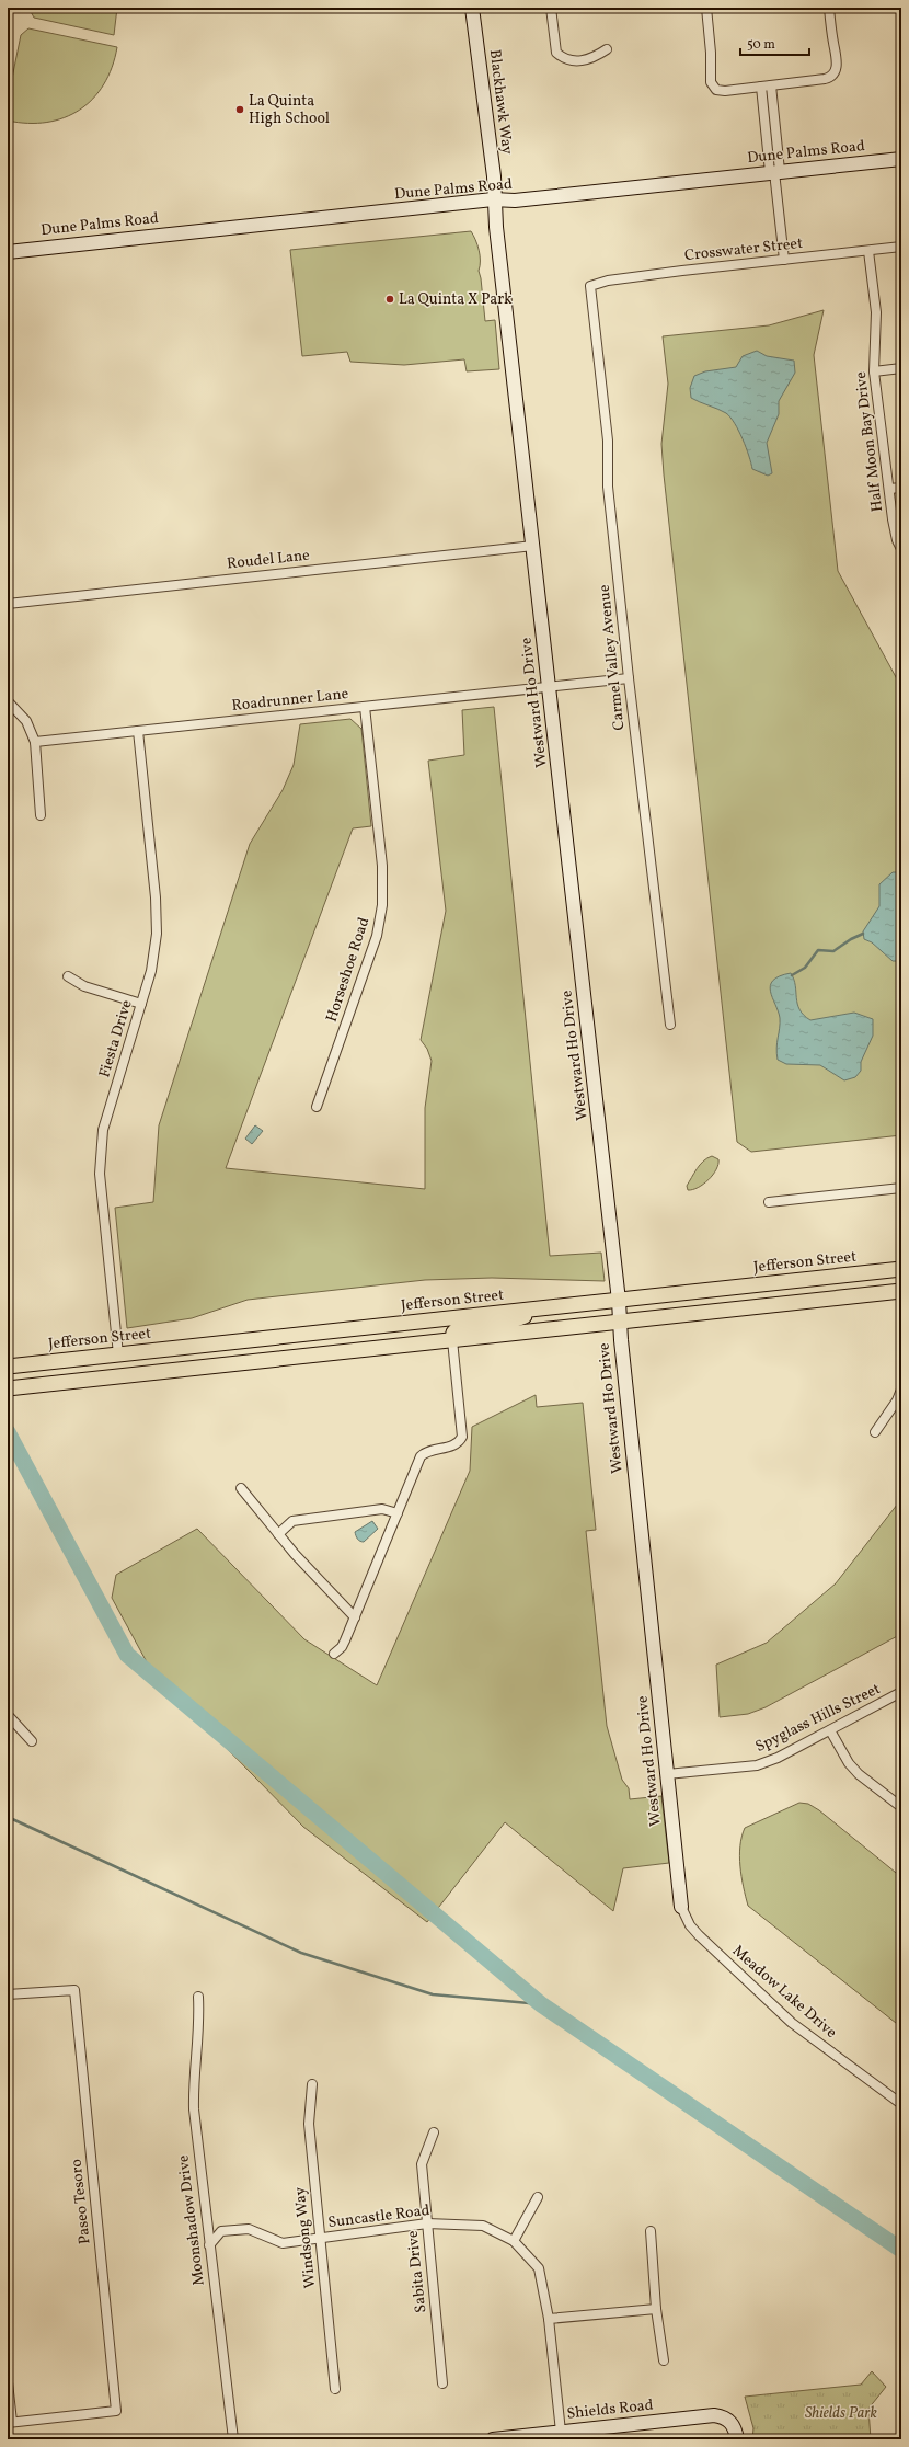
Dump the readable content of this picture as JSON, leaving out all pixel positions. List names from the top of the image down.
{
  "streets": {
    "main road": ["Jefferson Street"],
    "street": [
      "Blackhawk Way",
      "Dune Palms Road",
      "Crosswater Street",
      "Half Moon Bay Drive",
      "Roudel Lane",
      "Carmel Valley Avenue",
      "Roadrunner Lane",
      "Westward Ho Drive",
      "Horseshoe Road",
      "Fiesta Drive",
      "Spyglass Hills Street",
      "Meadow Lake Drive",
      "Paseo Tesoro",
      "Suncastle Road",
      "Moonshadow Drive",
      "Windsong Way",
      "Sabita Drive",
      "Shields Road"
    ]
  },
  "crossings": [
    ["Blackhawk Way", "Dune Palms Road"],
    ["Blackhawk Way", "Westward Ho Drive"],
    ["Dune Palms Road", "Westward Ho Drive"],
    ["Crosswater Street", "Half Moon Bay Drive"],
    ["Crosswater Street", "Carmel Valley Avenue"],
    ["Roudel Lane", "Westward Ho Drive"],
    ["Carmel Valley Avenue", "Roadrunner Lane"],
    ["Roadrunner Lane", "Westward Ho Drive"],
    ["Roadrunner Lane", "Horseshoe Road"],
    ["Roadrunner Lane", "Fiesta Drive"],
    ["Westward Ho Drive", "Jefferson Street"],
    ["Westward Ho Drive", "Spyglass Hills Street"],
    ["Westward Ho Drive", "Meadow Lake Drive"],
    ["Fiesta Drive", "Jefferson Street"],
    ["Suncastle Road", "Moonshadow Drive"],
    ["Suncastle Road", "Windsong Way"],
    ["Suncastle Road", "Sabita Drive"],
    ["Suncastle Road", "Shields Road"]
  ],
  "parks": ["Shields Park"],
  "places": ["La Quinta High School", "La Quinta X Park"],
  "scale_bar": "50 m"
}
